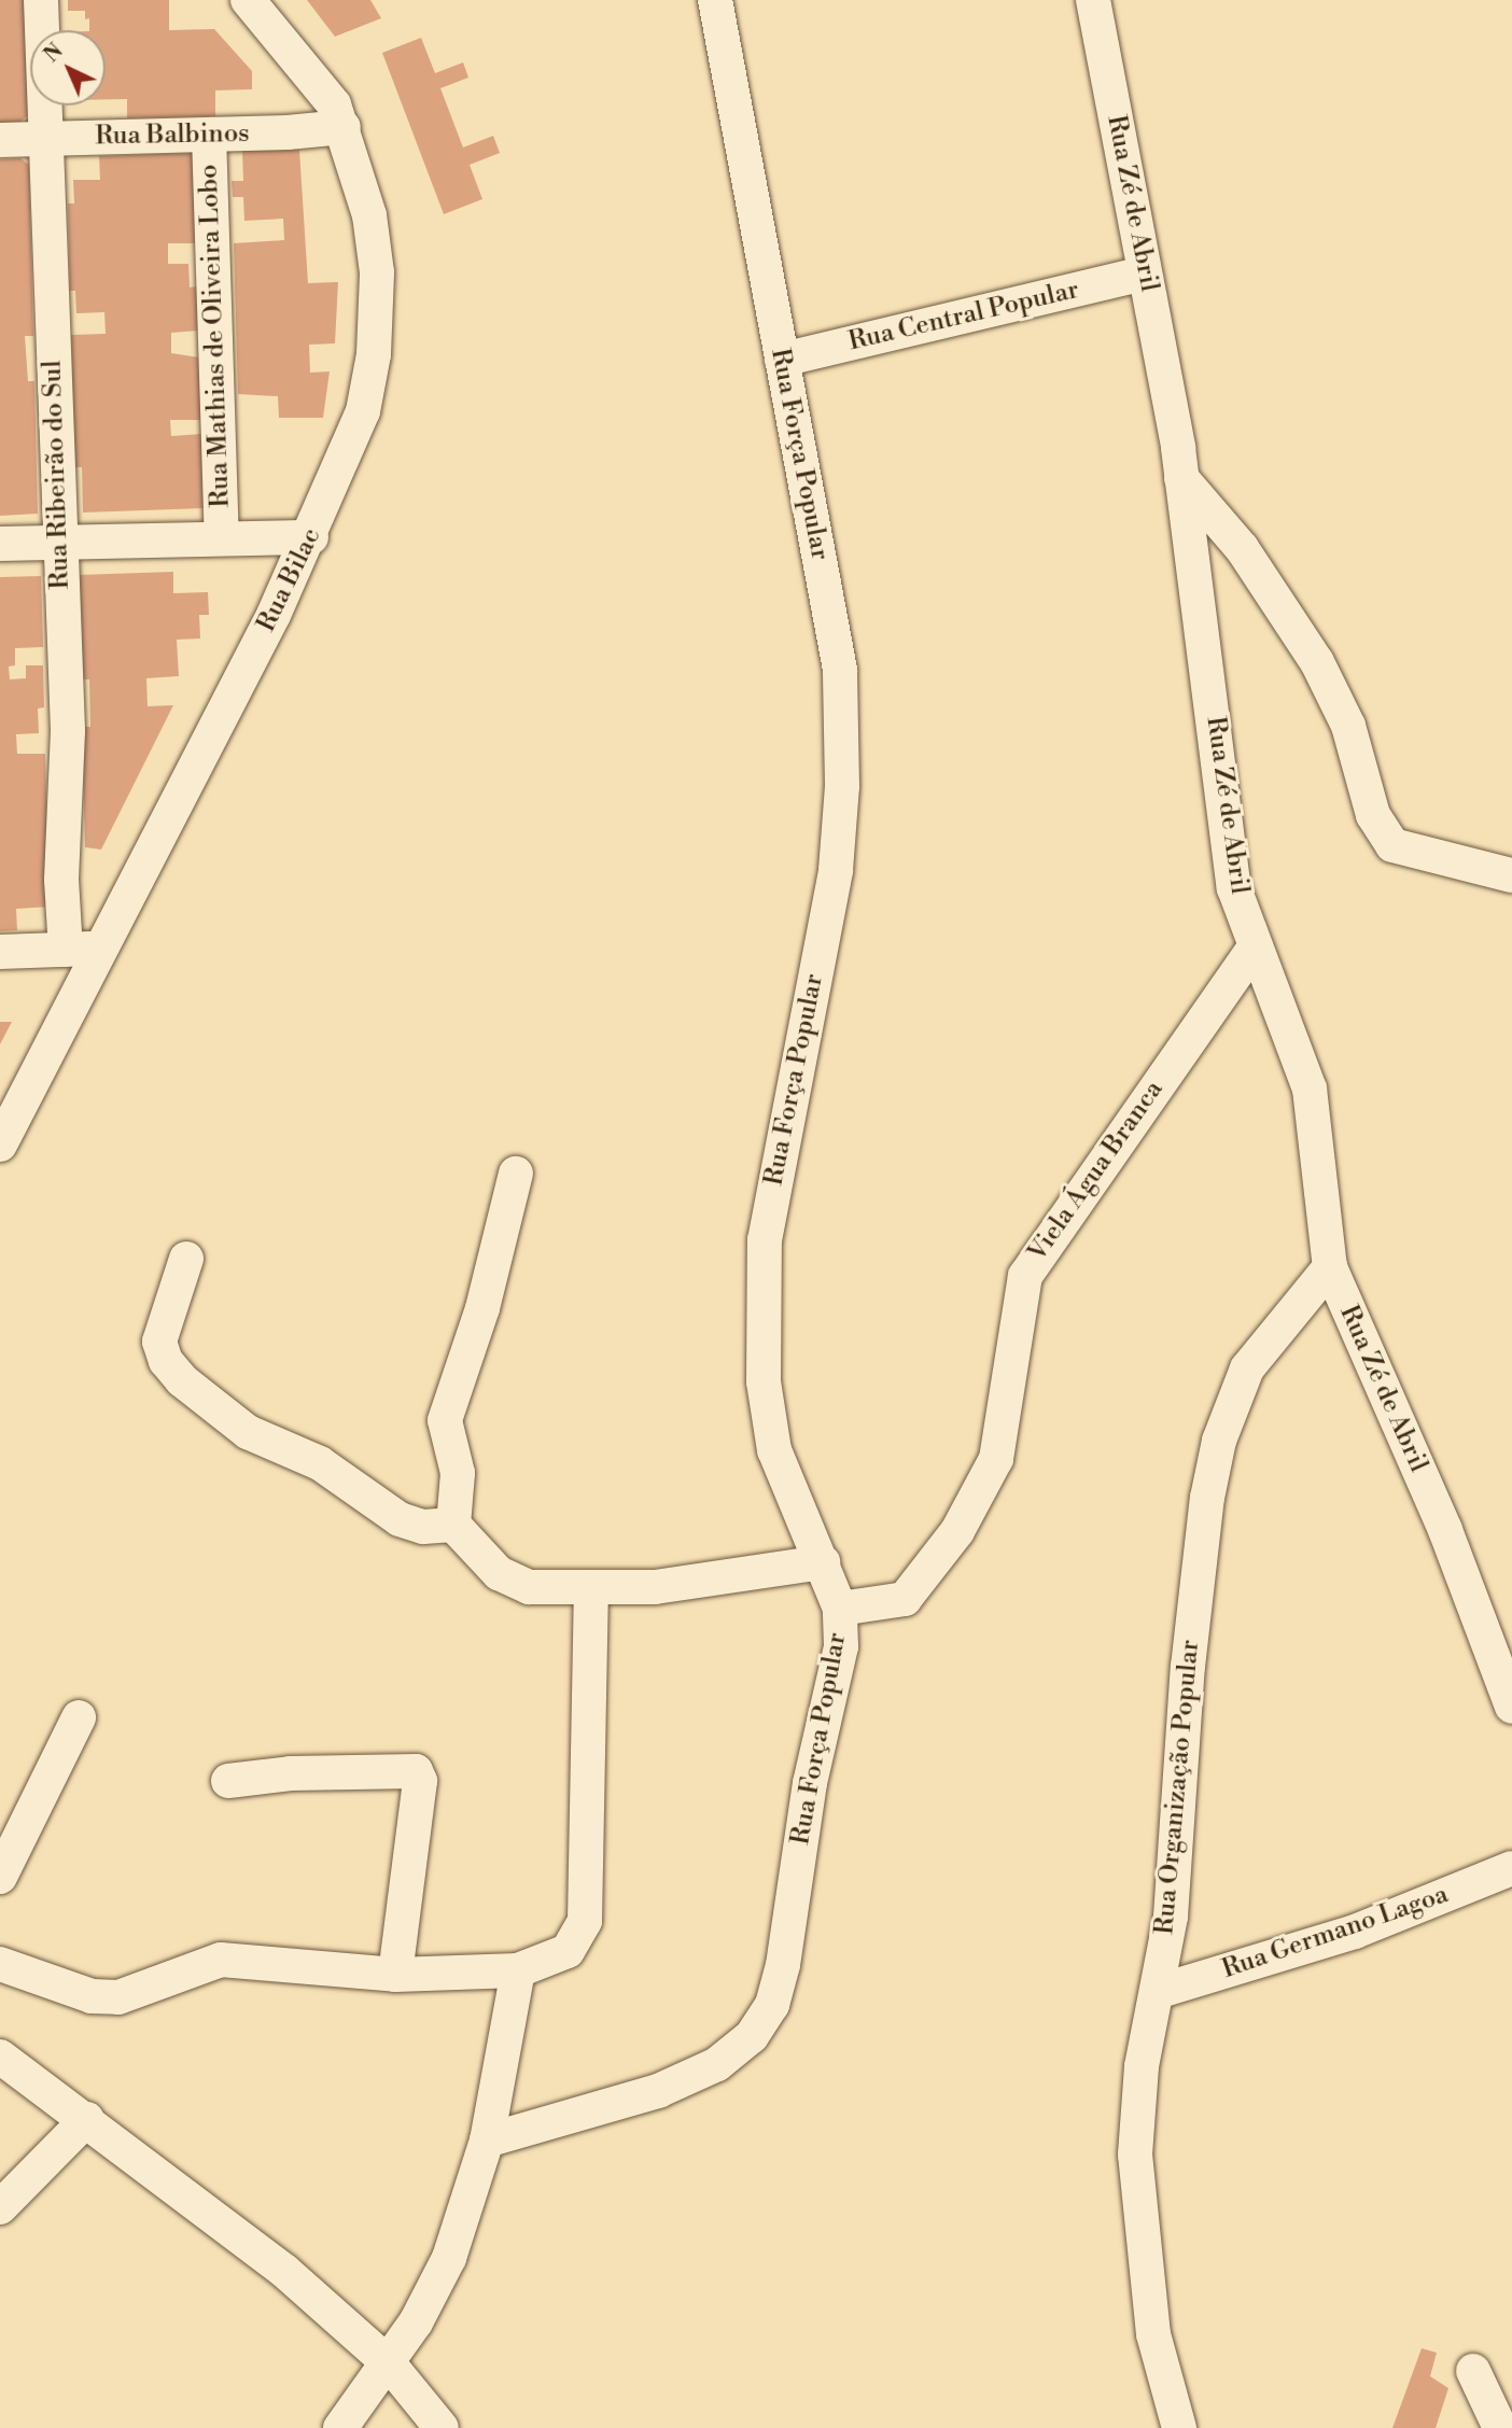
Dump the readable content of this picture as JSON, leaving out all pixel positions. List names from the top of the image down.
{
  "streets": {
    "street": [
      "Rua Balbinos",
      "Rua Zé de Abril",
      "Rua Central Popular",
      "Rua Mathias de Oliveira Lobo",
      "Rua Força Popular",
      "Rua Ribeirão do Sul",
      "Rua Bilac",
      "Viela Água Branca",
      "Rua Organização Popular",
      "Rua Germano Lagoa"
    ]
  },
  "crossings": [
    ["Rua Balbinos", "Rua Mathias de Oliveira Lobo"],
    ["Rua Balbinos", "Rua Ribeirão do Sul"],
    ["Rua Balbinos", "Rua Bilac"],
    ["Rua Zé de Abril", "Rua Central Popular"],
    ["Rua Zé de Abril", "Viela Água Branca"],
    ["Rua Zé de Abril", "Rua Organização Popular"],
    ["Rua Central Popular", "Rua Força Popular"],
    ["Rua Força Popular", "Viela Água Branca"],
    ["Rua Organização Popular", "Rua Germano Lagoa"]
  ],
  "north": "top left"
}
